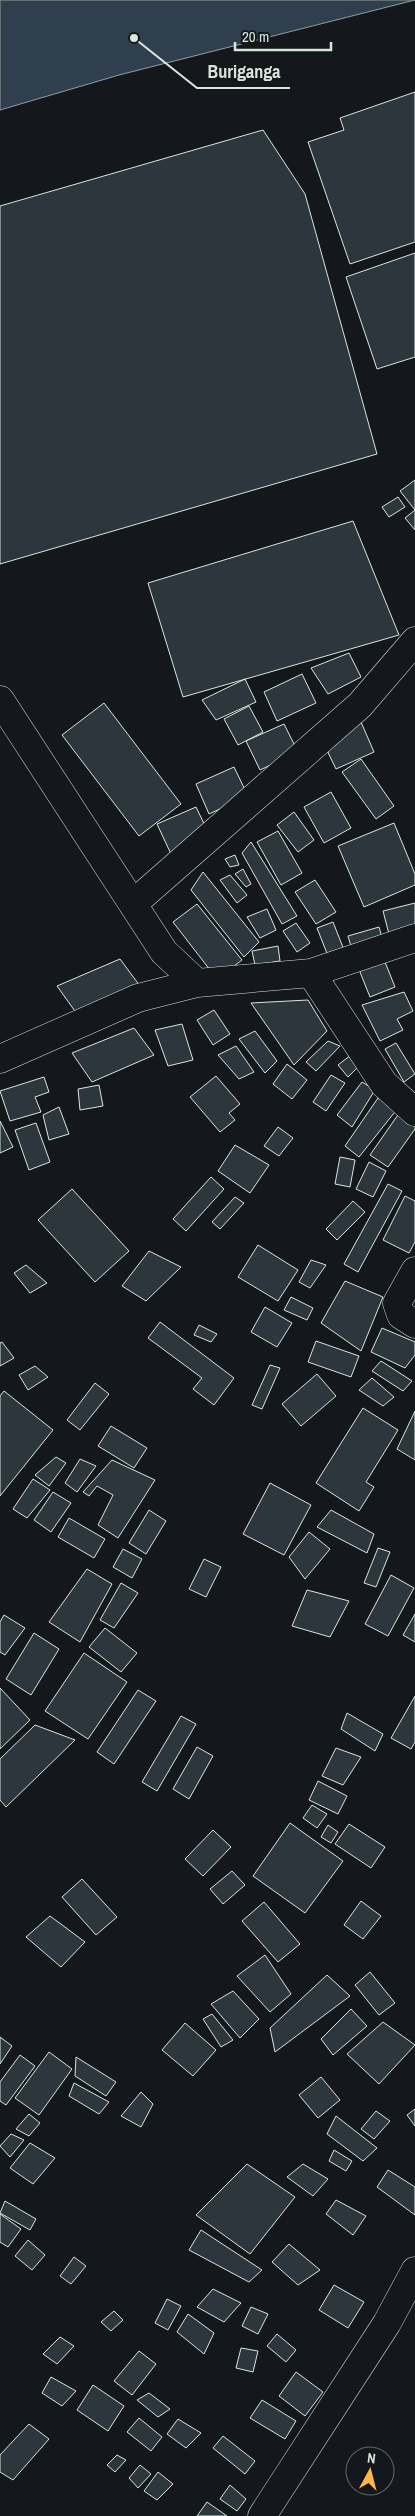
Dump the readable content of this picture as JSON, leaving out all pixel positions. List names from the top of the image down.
{
  "places": ["Buriganga"],
  "scale_bar": "20 m",
  "north": "top"
}
